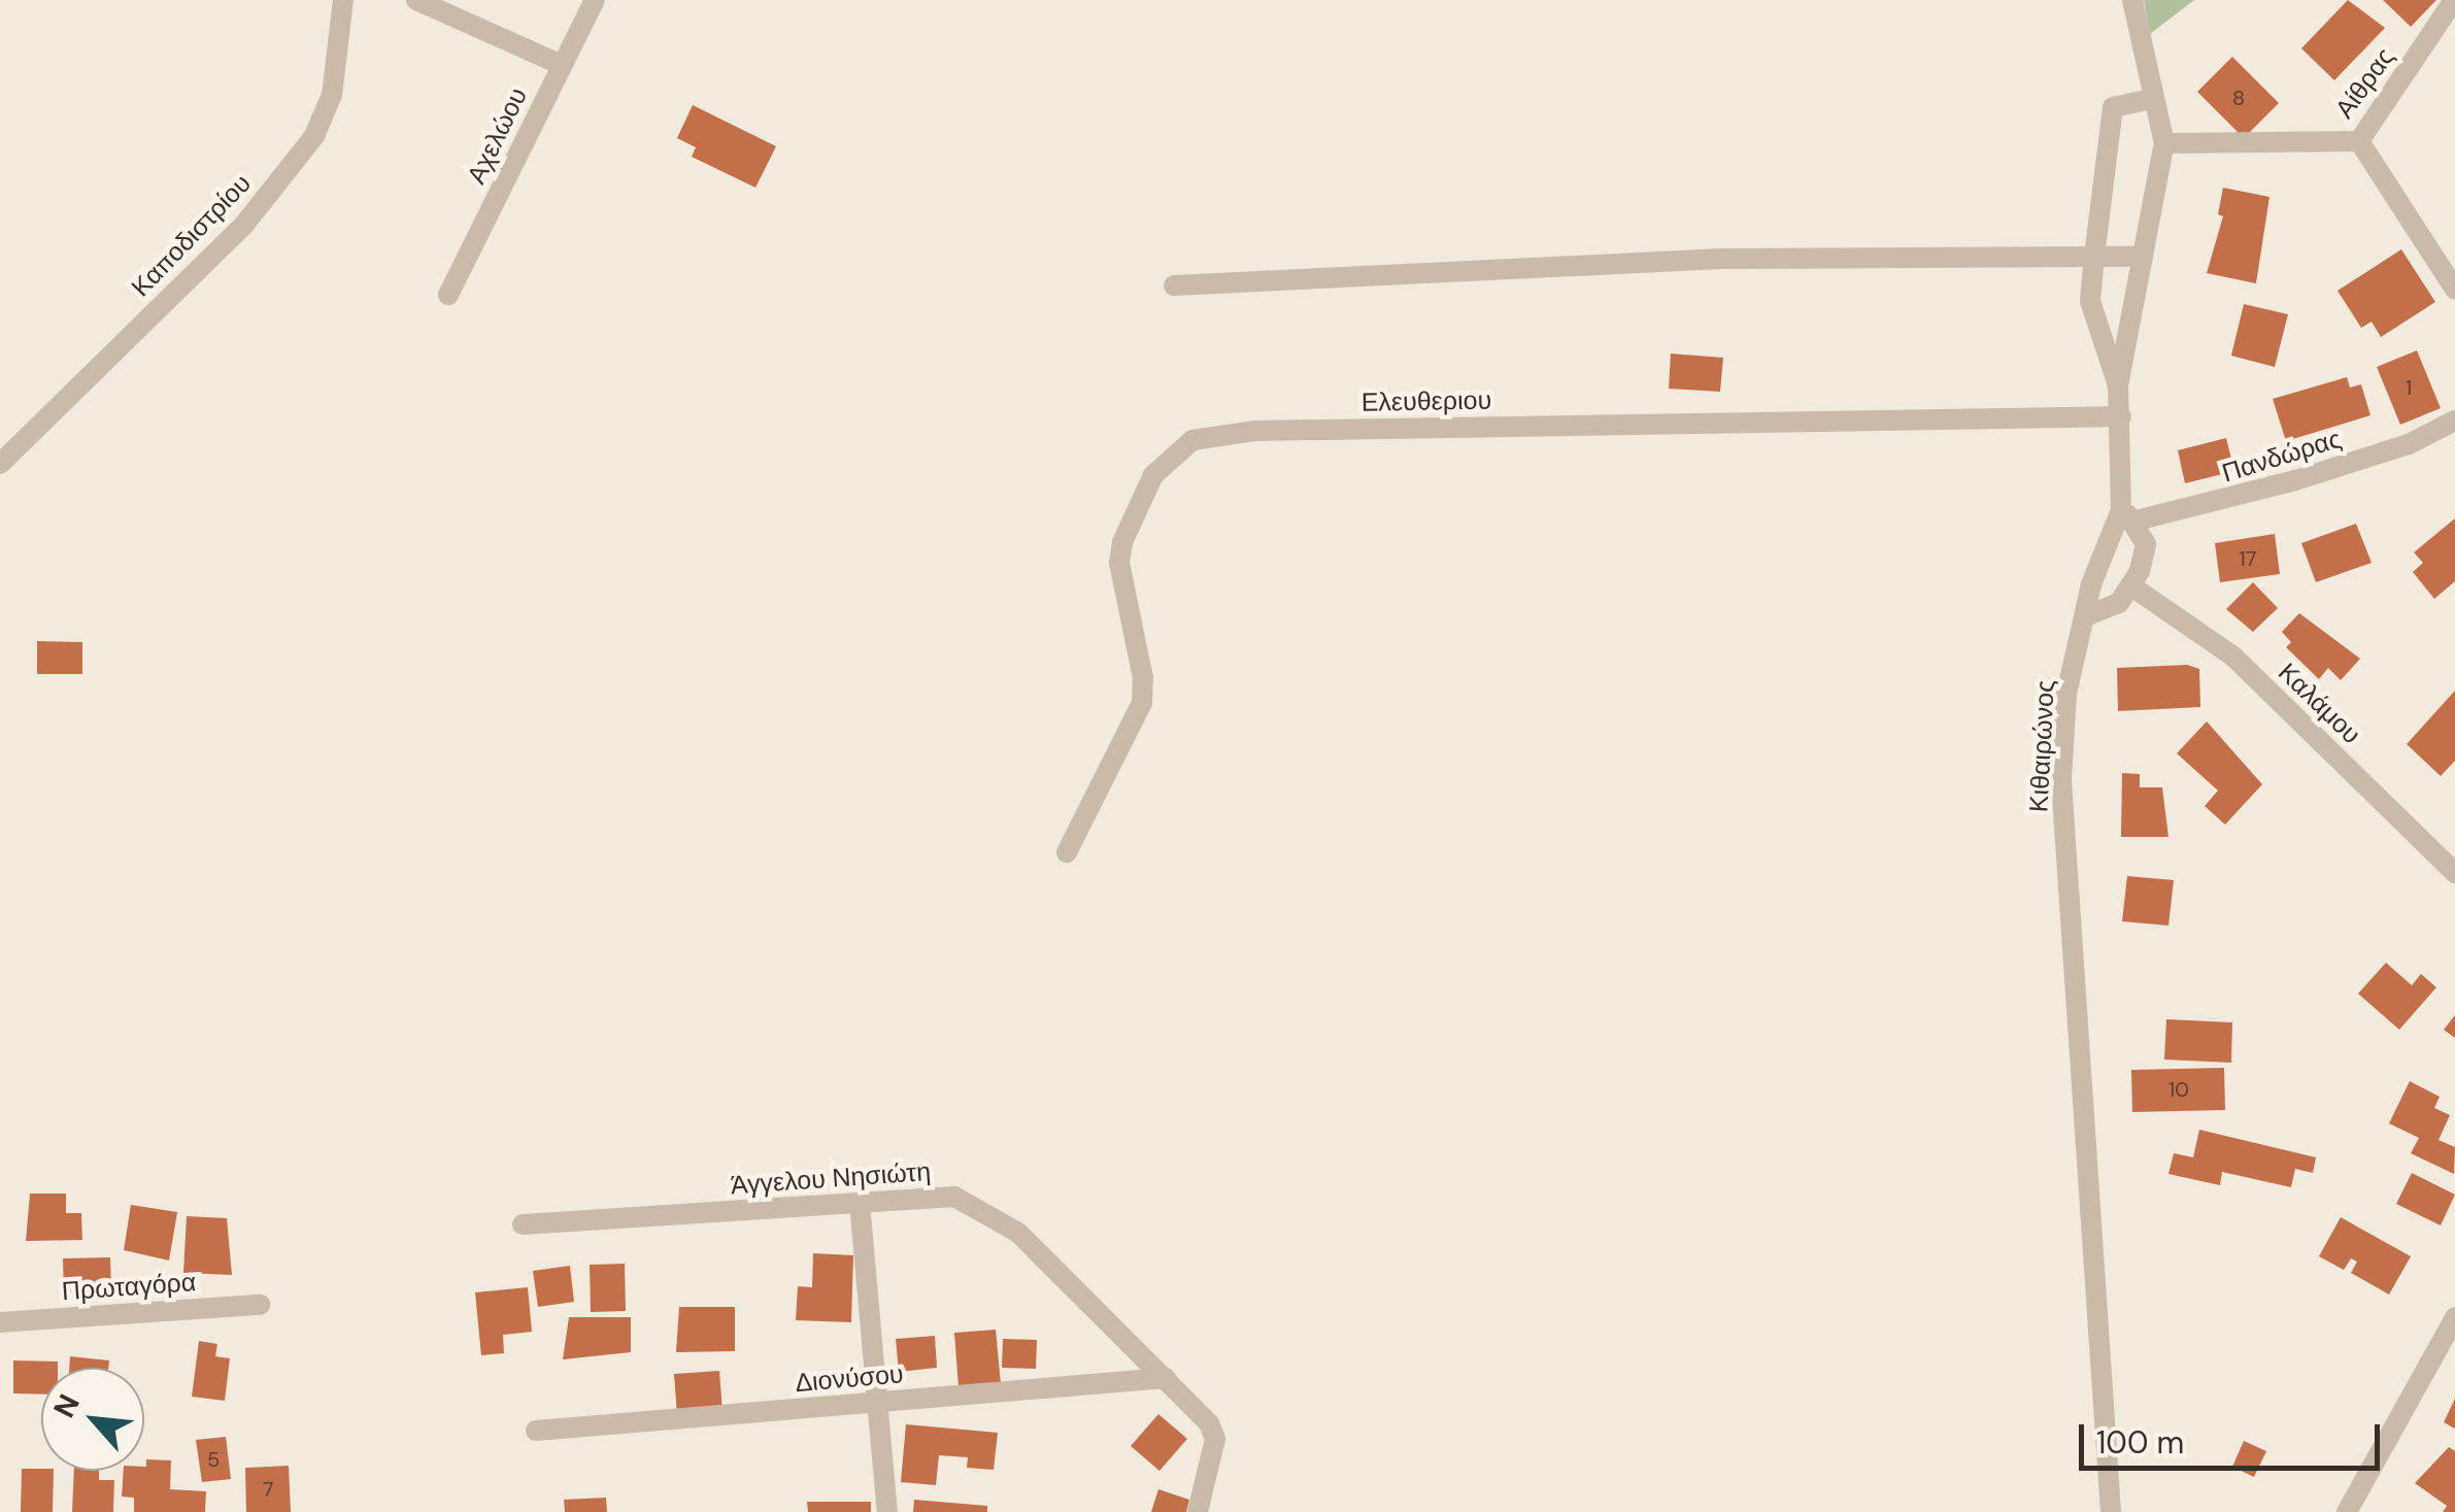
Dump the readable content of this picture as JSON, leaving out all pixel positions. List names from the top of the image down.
{
  "streets": {
    "street": [
      "Αίθρας",
      "Αχελώου",
      "Καποδιστρίου",
      "Ελευθεριου",
      "Πανδώρας",
      "Καλάμου",
      "Κιθαιρώνος",
      "Άγγελου Νησιώτη",
      "Πρωταγόρα",
      "Διονύσου"
    ]
  },
  "crossings": [
    ["Αίθρας", "Κιθαιρώνος"],
    ["Ελευθεριου", "Κιθαιρώνος"],
    ["Πανδώρας", "Κιθαιρώνος"],
    ["Άγγελου Νησιώτη", "Διονύσου"]
  ],
  "house_numbers": [
    "8",
    "1",
    "17",
    "10",
    "5",
    "7"
  ],
  "scale_bar": "100 m",
  "north": "top left"
}
